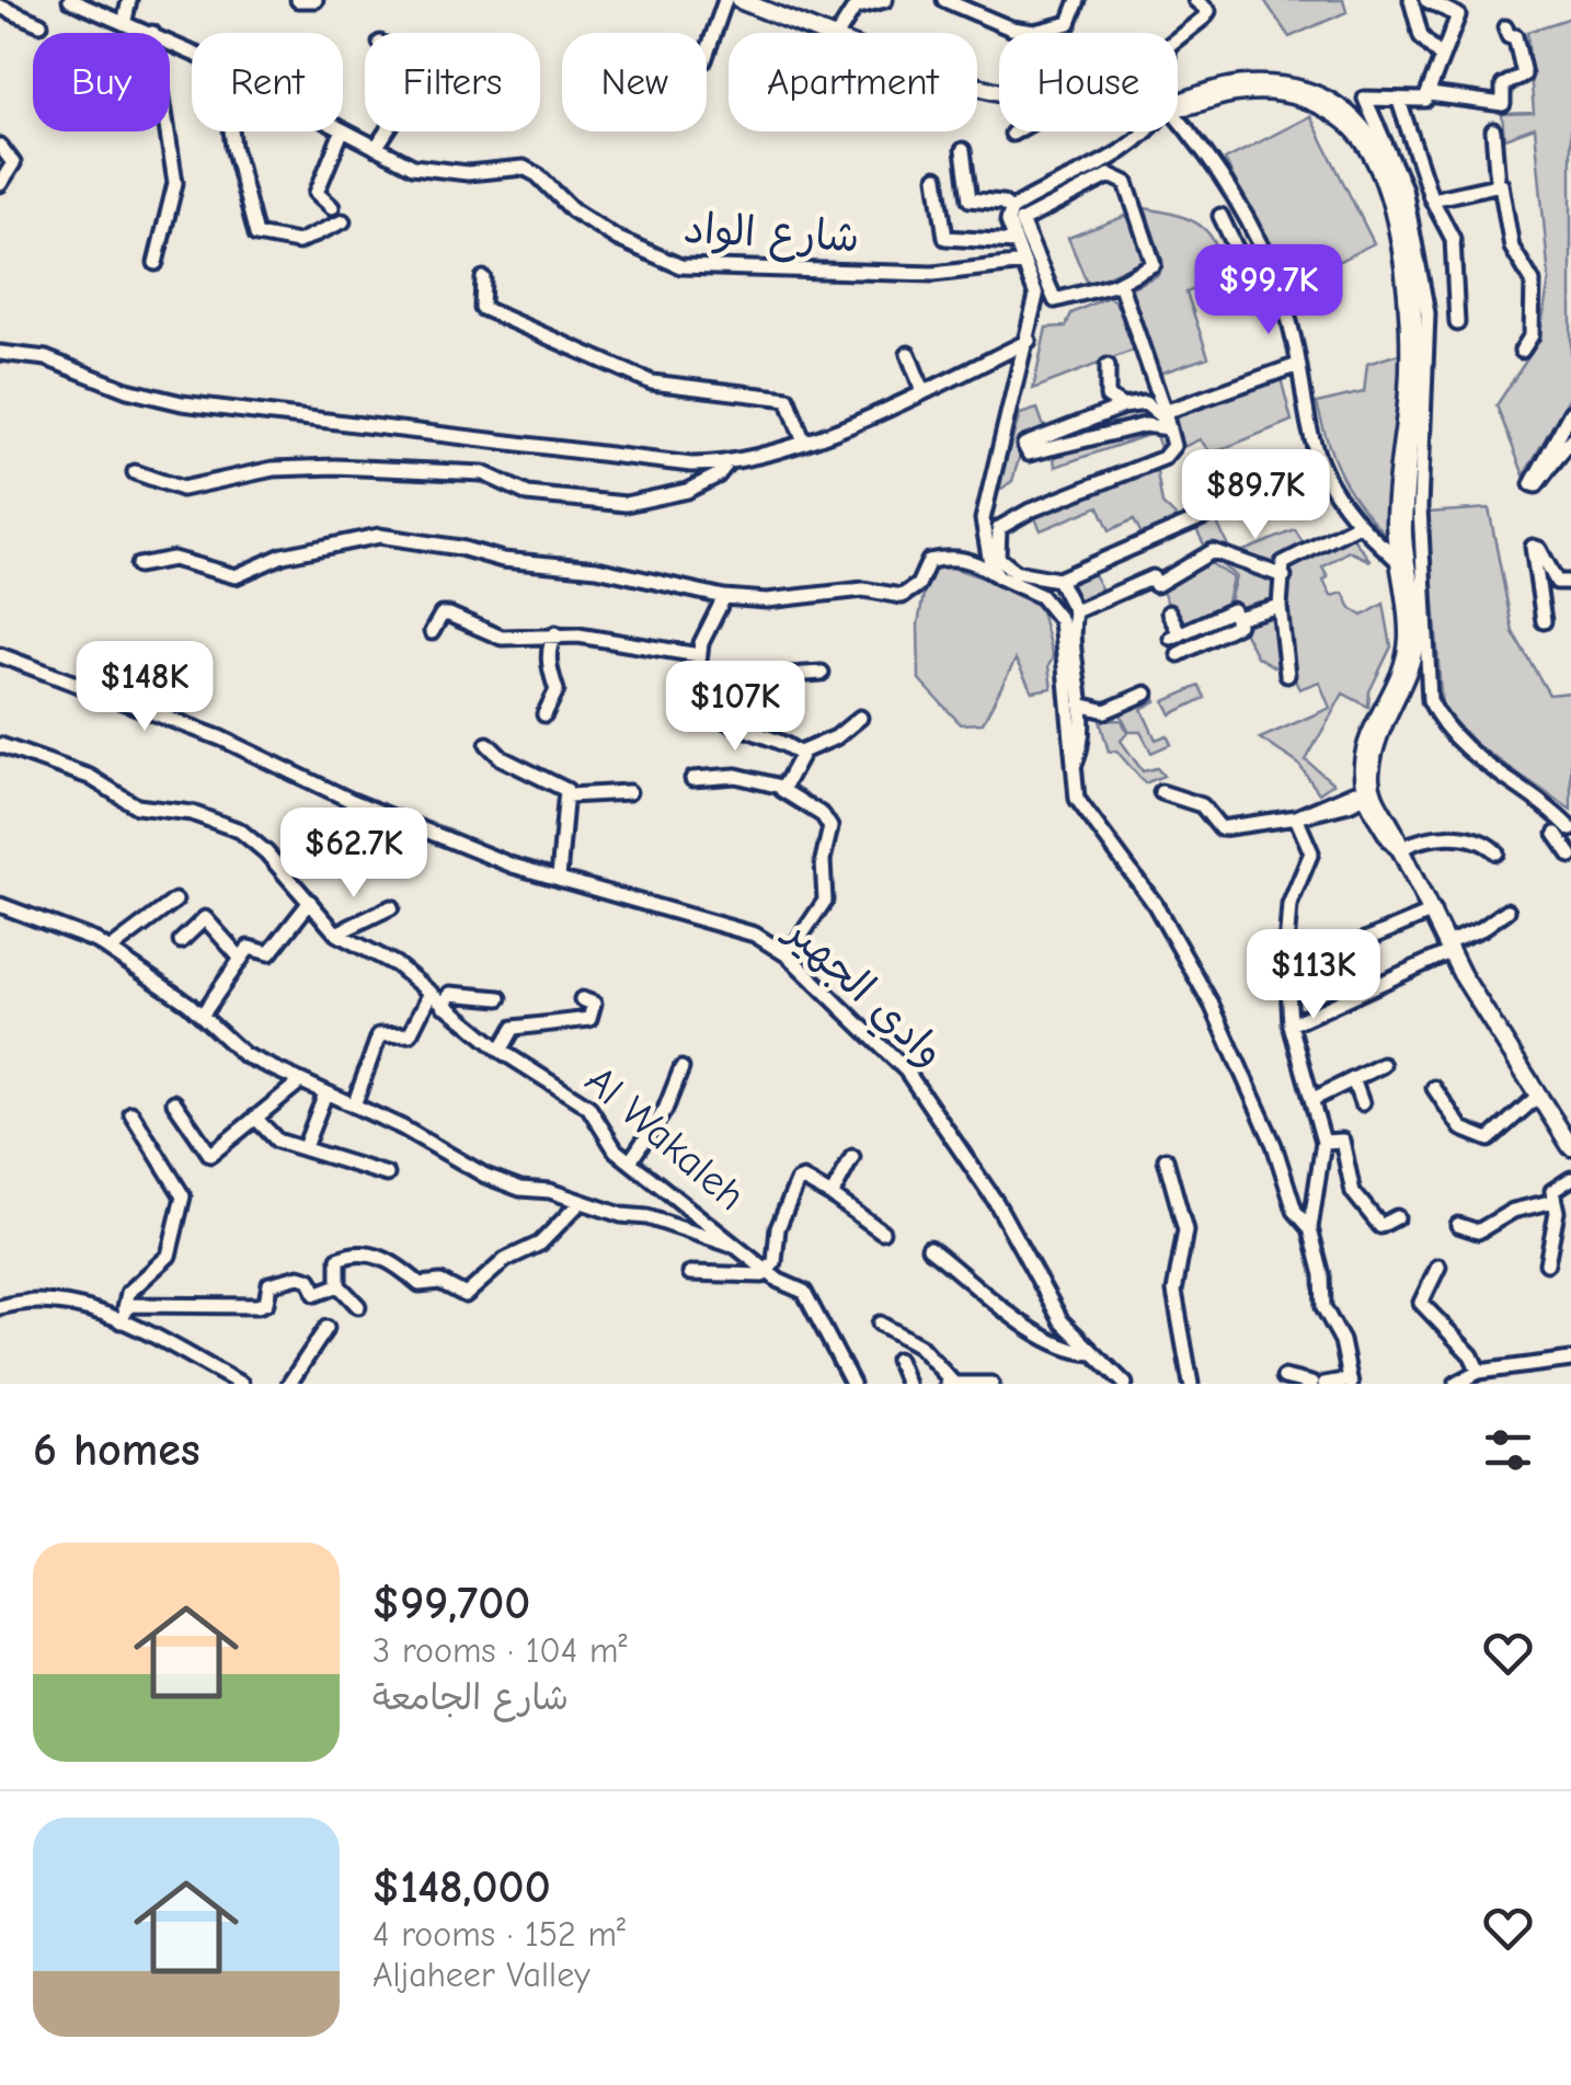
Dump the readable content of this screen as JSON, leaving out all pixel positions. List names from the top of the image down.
{
  "streets": {
    "street": ["شارع الواد", "وادي الجهير", "Al Wakaleh"]
  },
  "page": {
    "chip": [
      "Buy",
      "Rent",
      "Filters",
      "New",
      "Apartment",
      "House"
    ],
    "price": [
      "$99.7K",
      "$89.7K",
      "$148K",
      "$107K",
      "$62.7K",
      "$113K"
    ],
    "heading": "6 homes",
    "list": [
      {
        "name": "$99,700",
        "note": "3 rooms · 104 m² · شارع الجامعة"
      },
      {
        "name": "$148,000",
        "note": "4 rooms · 152 m² · Aljaheer Valley"
      }
    ]
  }
}
